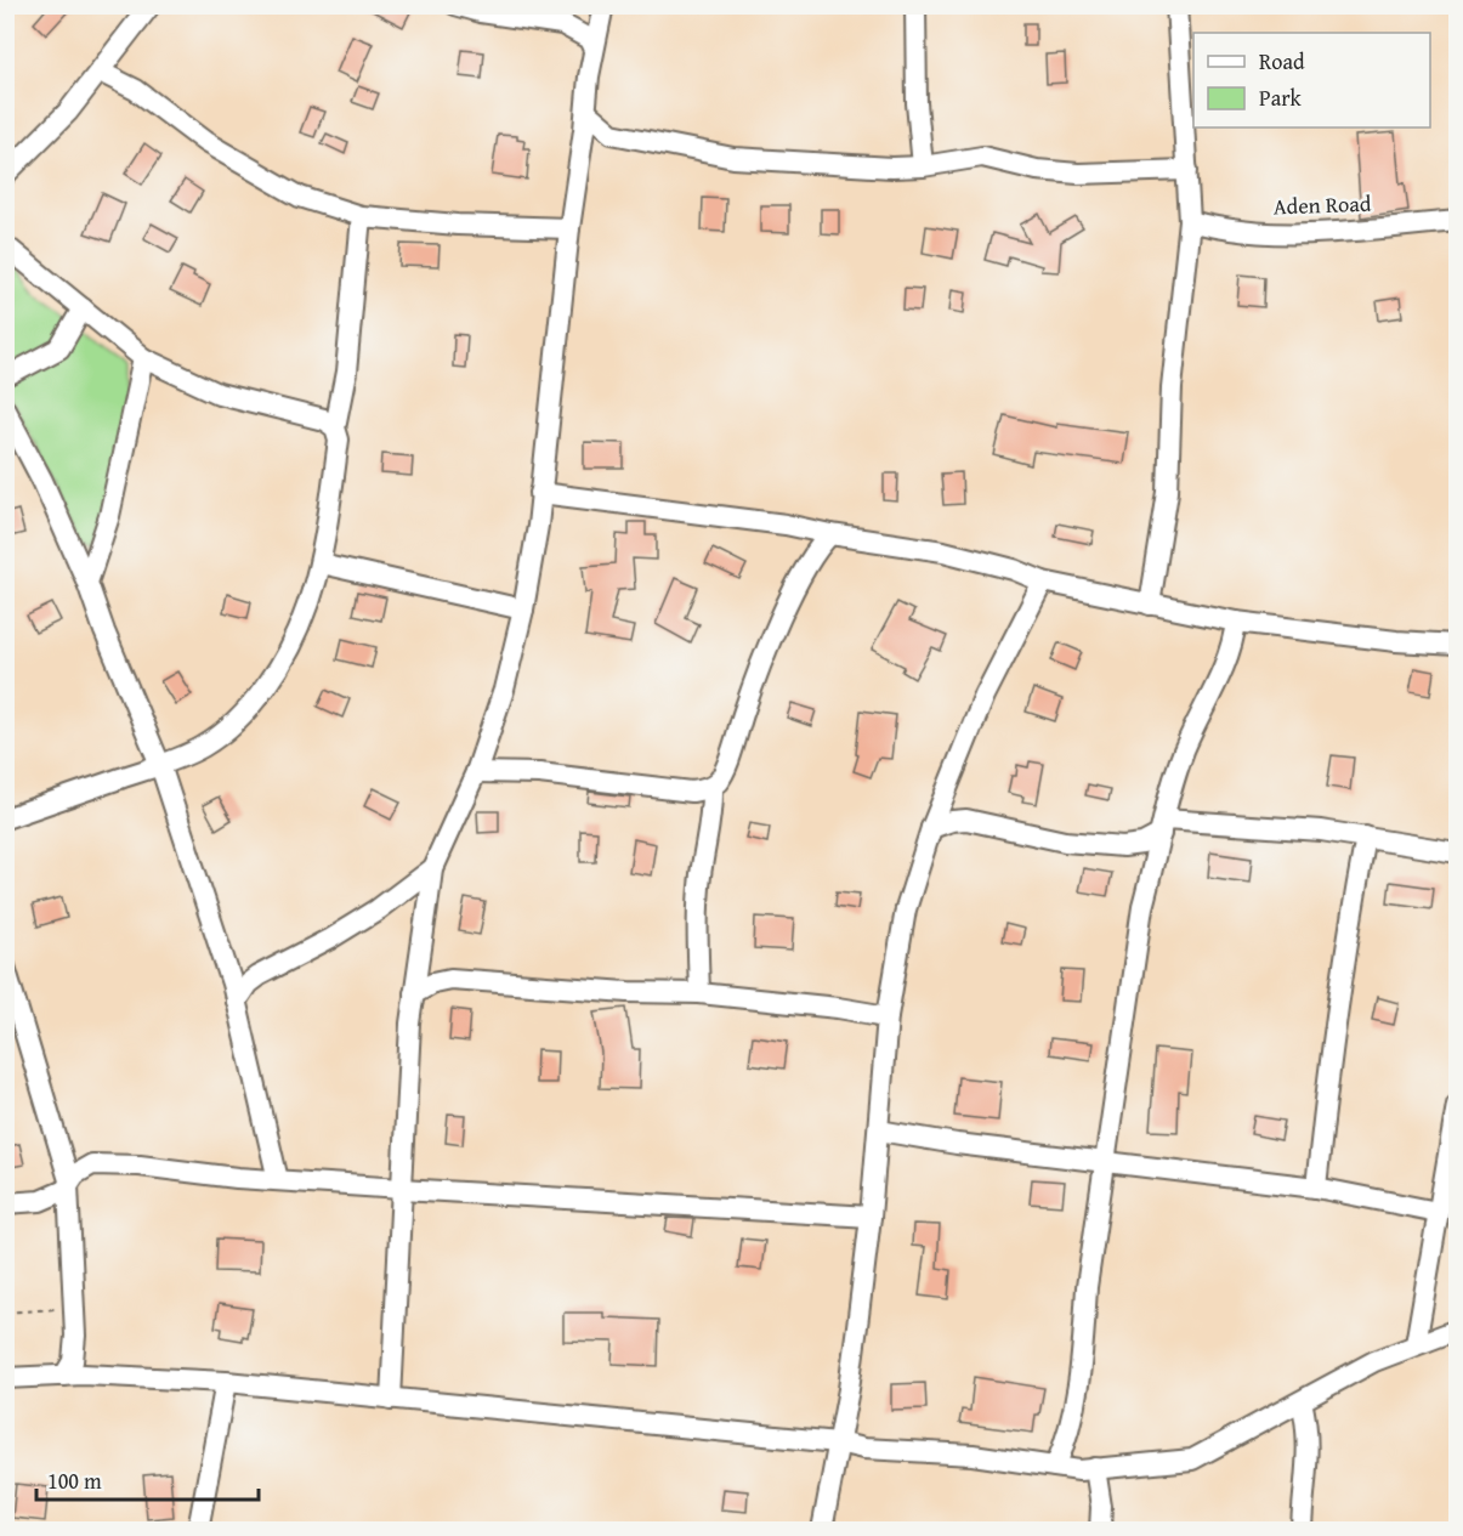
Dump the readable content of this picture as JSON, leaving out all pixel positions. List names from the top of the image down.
{
  "streets": {
    "street": ["Aden Road"]
  },
  "legend": ["Road", "Park"],
  "scale_bar": "100 m"
}
